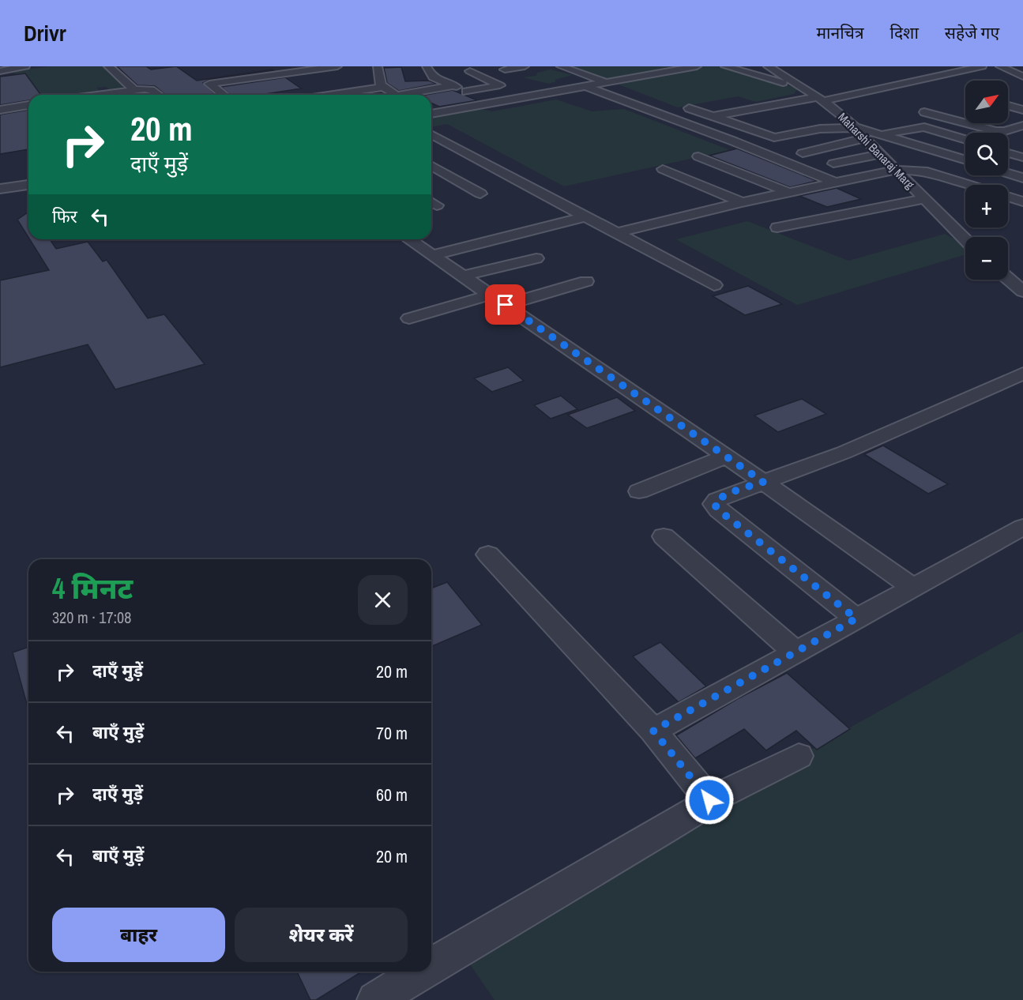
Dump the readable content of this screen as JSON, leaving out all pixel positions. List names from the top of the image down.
{
  "streets": {
    "street": ["Maharshi Banaraj Marg"]
  },
  "north": "top right",
  "page": {
    "header": "Drivr",
    "nav": ["मानचित्र", "दिशा", "सहेजे गए"],
    "map_buttons": ["+", "−"],
    "turn": ["20 m", "दाएँ मुड़ें"],
    "then": "फिर",
    "heading": ["4 मिनट", "320 m · 17:08"],
    "list": [
      {
        "name": "दाएँ मुड़ें",
        "value": "20 m"
      },
      {
        "name": "बाएँ मुड़ें",
        "value": "70 m"
      },
      {
        "name": "दाएँ मुड़ें",
        "value": "60 m"
      },
      {
        "name": "बाएँ मुड़ें",
        "value": "20 m"
      }
    ],
    "buttons": ["बाहर", "शेयर करें"]
  }
}
